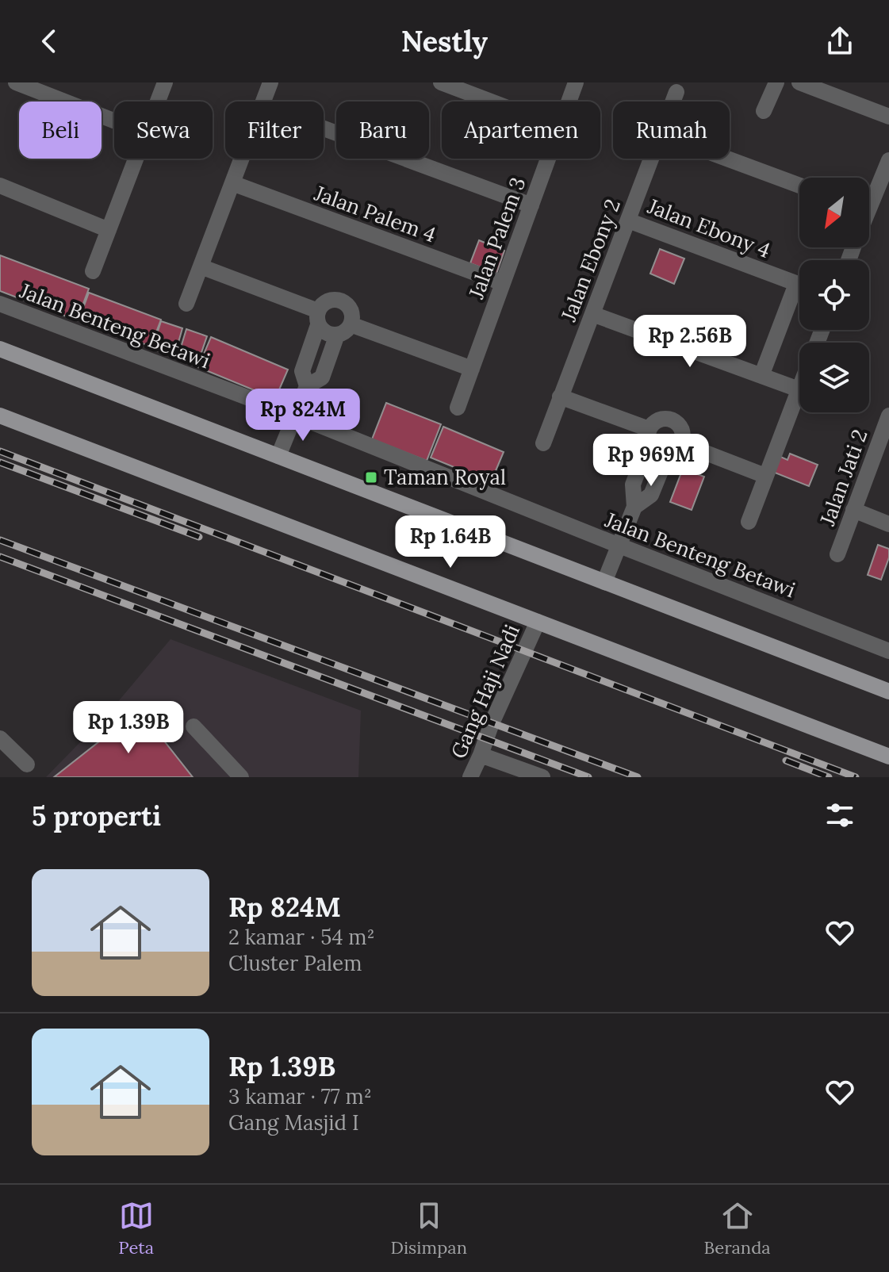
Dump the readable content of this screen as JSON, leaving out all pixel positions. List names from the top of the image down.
{
  "streets": {
    "street": [
      "Jalan Palem 4",
      "Jalan Ebony 4",
      "Jalan Palem 3",
      "Jalan Ebony 2",
      "Jalan Benteng Betawi",
      "Jalan Jati 2",
      "Gang Haji Nadi"
    ]
  },
  "crossings": [
    ["Jalan Palem 4", "Jalan Palem 3"],
    ["Jalan Ebony 4", "Jalan Ebony 2"]
  ],
  "places": {
    "transit": ["Taman Royal"]
  },
  "north": "bottom left",
  "page": {
    "header": "Nestly",
    "chip": [
      "Beli",
      "Sewa",
      "Filter",
      "Baru",
      "Apartemen",
      "Rumah"
    ],
    "price": [
      "Rp 2.56B",
      "Rp 824M",
      "Rp 969M",
      "Rp 1.64B",
      "Rp 1.39B"
    ],
    "heading": "5 properti",
    "list": [
      {
        "name": "Rp 824M",
        "note": "2 kamar · 54 m² · Cluster Palem"
      },
      {
        "name": "Rp 1.39B",
        "note": "3 kamar · 77 m² · Gang Masjid I"
      }
    ],
    "tabs": ["Peta", "Disimpan", "Beranda"]
  }
}
